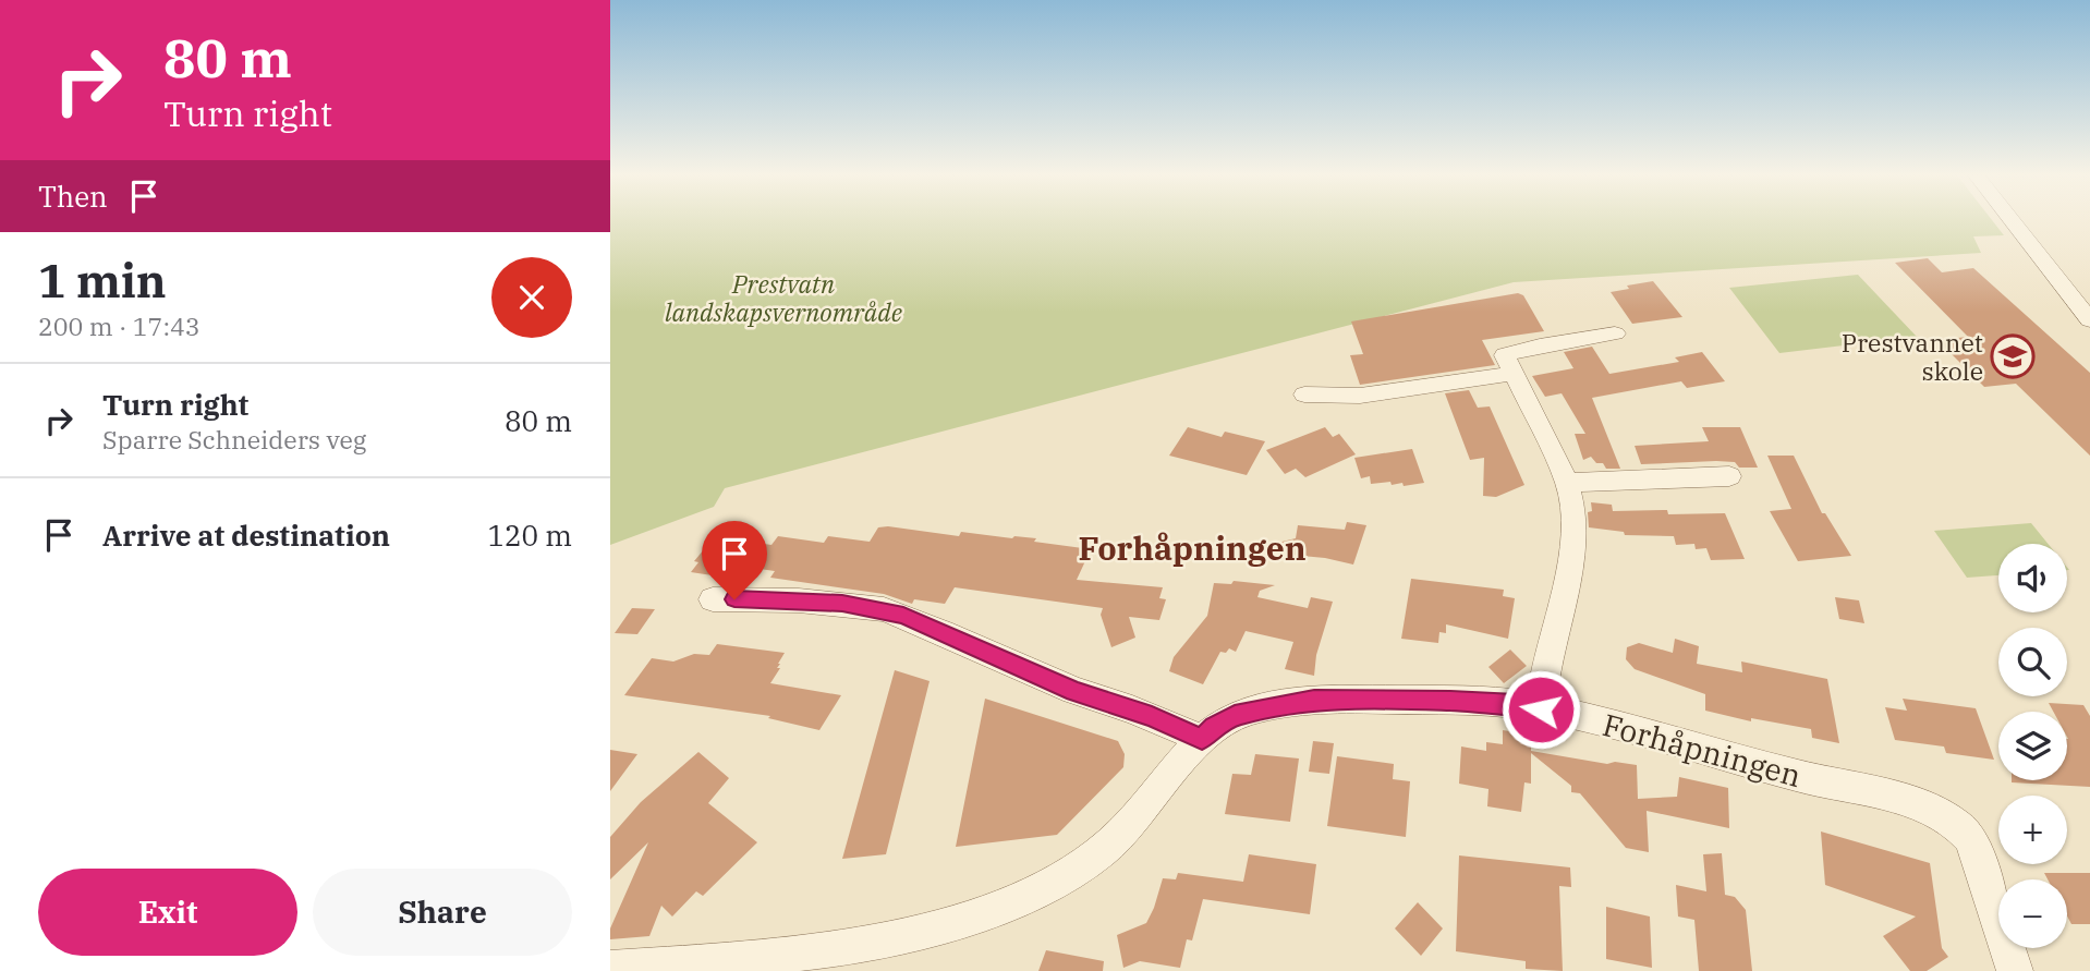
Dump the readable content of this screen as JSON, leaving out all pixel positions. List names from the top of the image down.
{
  "streets": {
    "street": ["Forhåpningen"]
  },
  "districts": ["Forhåpningen"],
  "parks": ["Prestvatn landskapsvernområde"],
  "places": {
    "school or university": ["Prestvannet skole"]
  },
  "page": {
    "turn": ["80 m", "Turn right"],
    "then": "Then",
    "heading": ["1 min", "200 m · 17:43"],
    "list": [
      {
        "name": "Turn right",
        "note": "Sparre Schneiders veg",
        "value": "80 m"
      },
      {
        "name": "Arrive at destination",
        "value": "120 m"
      }
    ],
    "map_buttons": ["+", "−"],
    "buttons": ["Exit", "Share"]
  }
}
